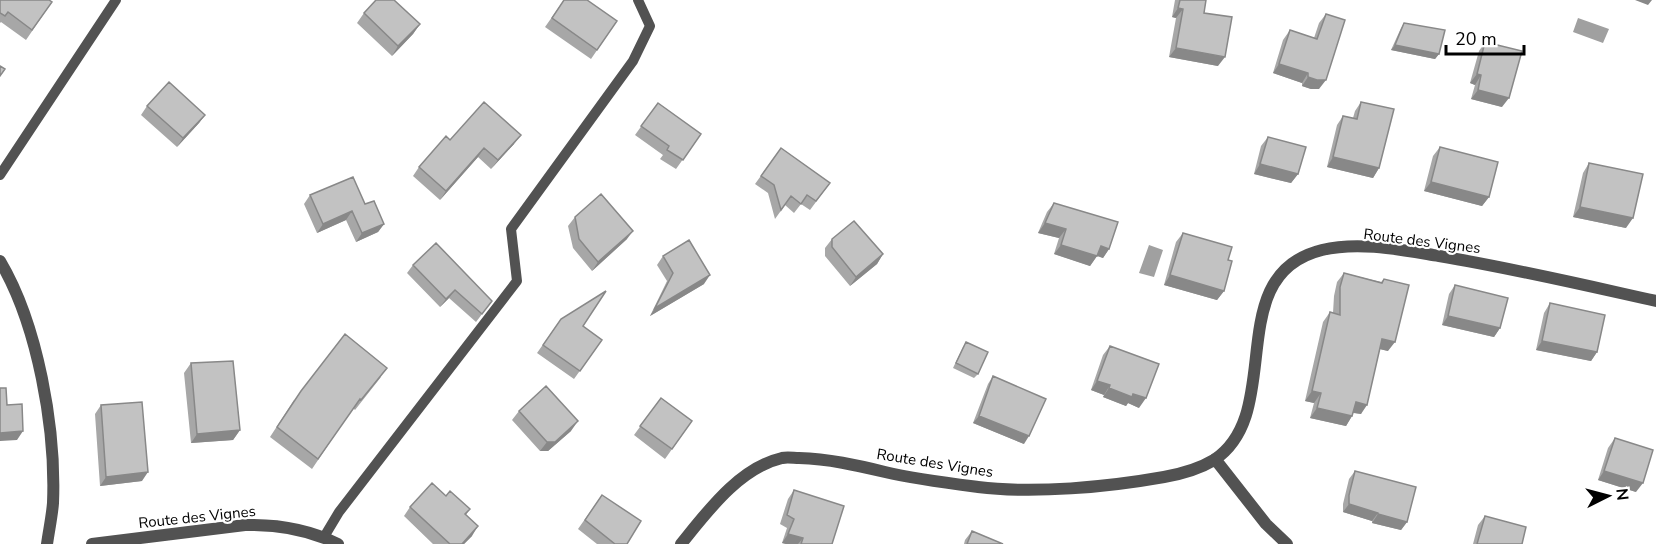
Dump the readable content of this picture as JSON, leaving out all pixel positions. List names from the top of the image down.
{
  "streets": {
    "street": ["Route des Vignes"]
  },
  "scale_bar": "20 m",
  "north": "right"
}
